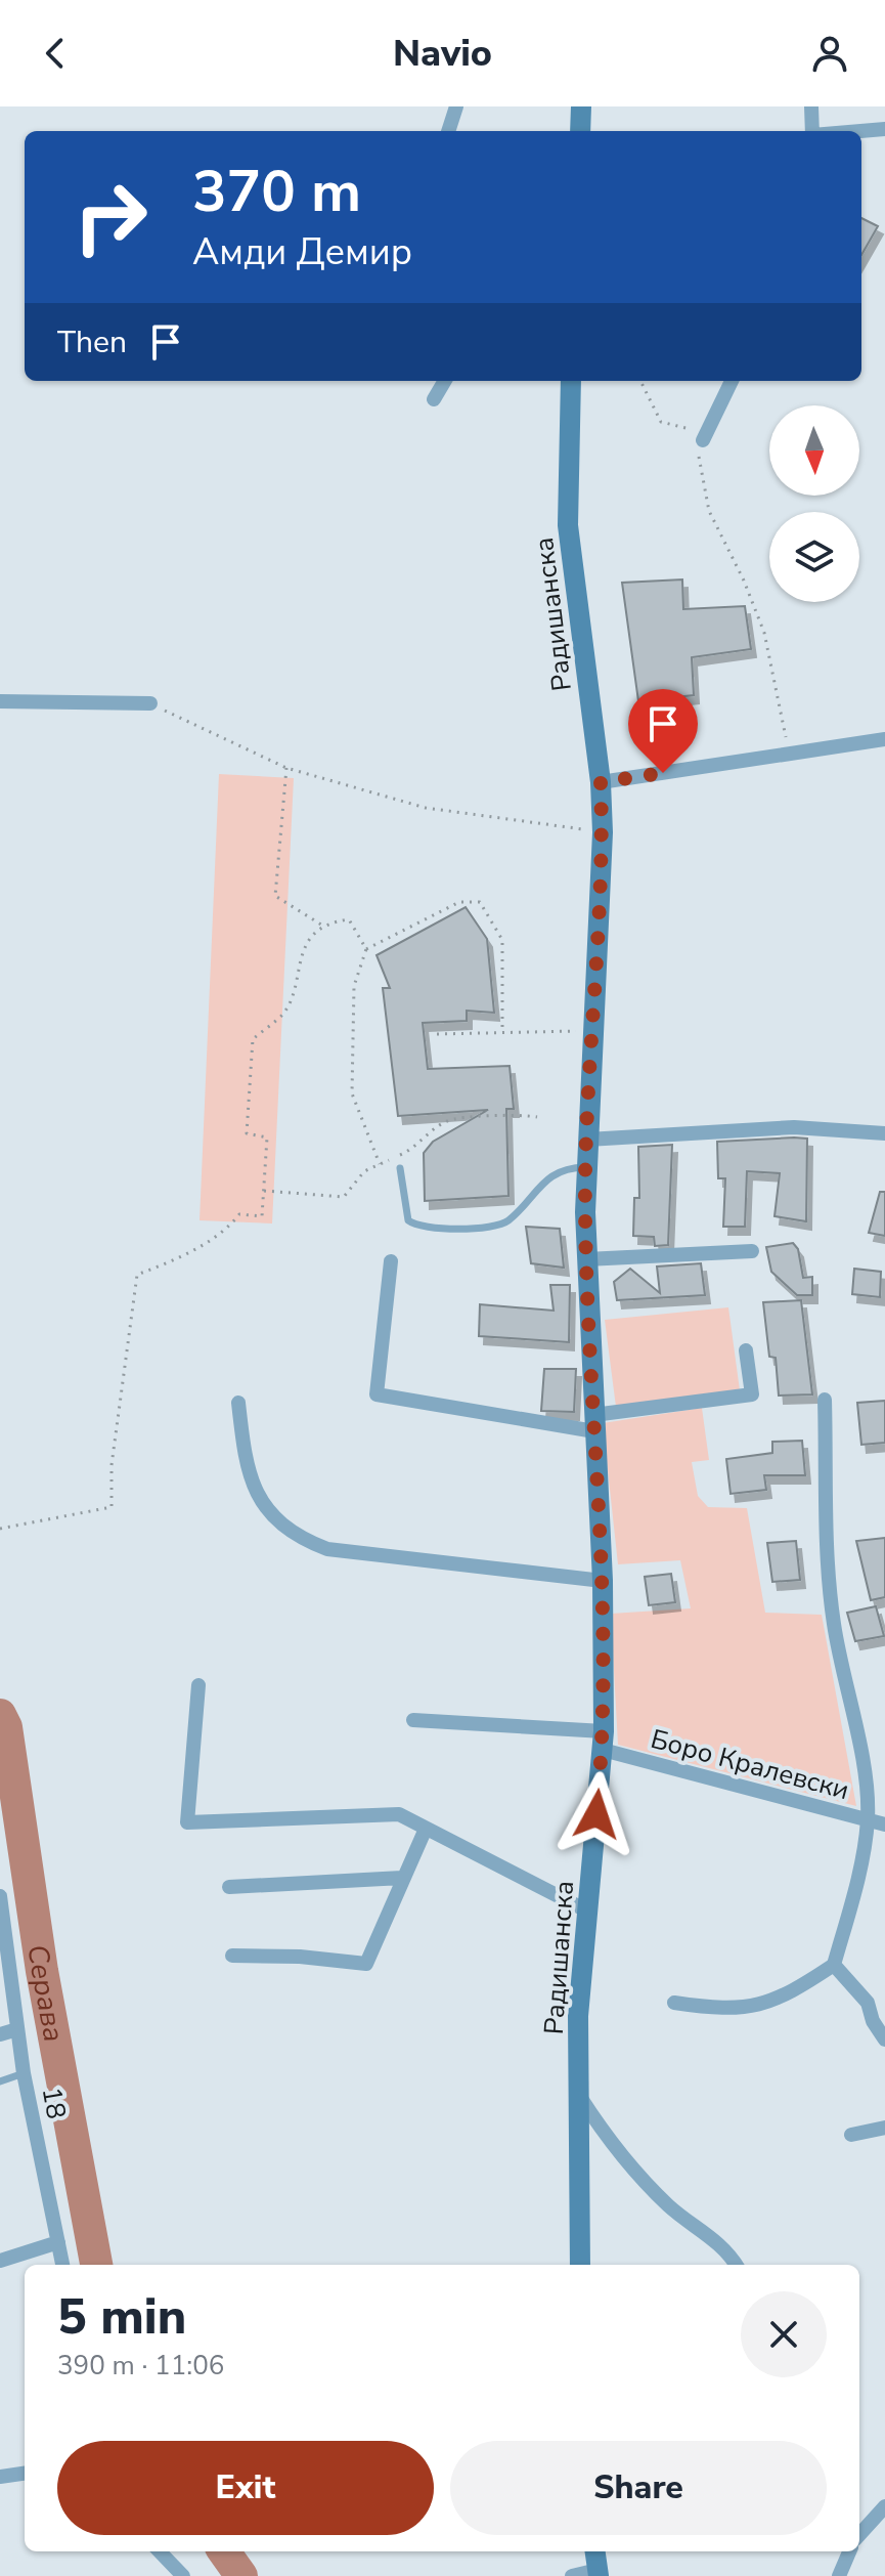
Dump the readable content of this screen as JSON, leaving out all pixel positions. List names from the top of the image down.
{
  "streets": {
    "street": ["Радишанска", "Боро Кралевски", "18"]
  },
  "crossings": [
    ["Радишанска", "Боро Кралевски"]
  ],
  "water": ["Серава"],
  "north": "bottom",
  "page": {
    "header": "Navio",
    "turn": ["370 m", "Амди Демир"],
    "then": "Then",
    "heading": ["5 min", "390 m · 11:06"],
    "buttons": ["Exit", "Share"]
  }
}
